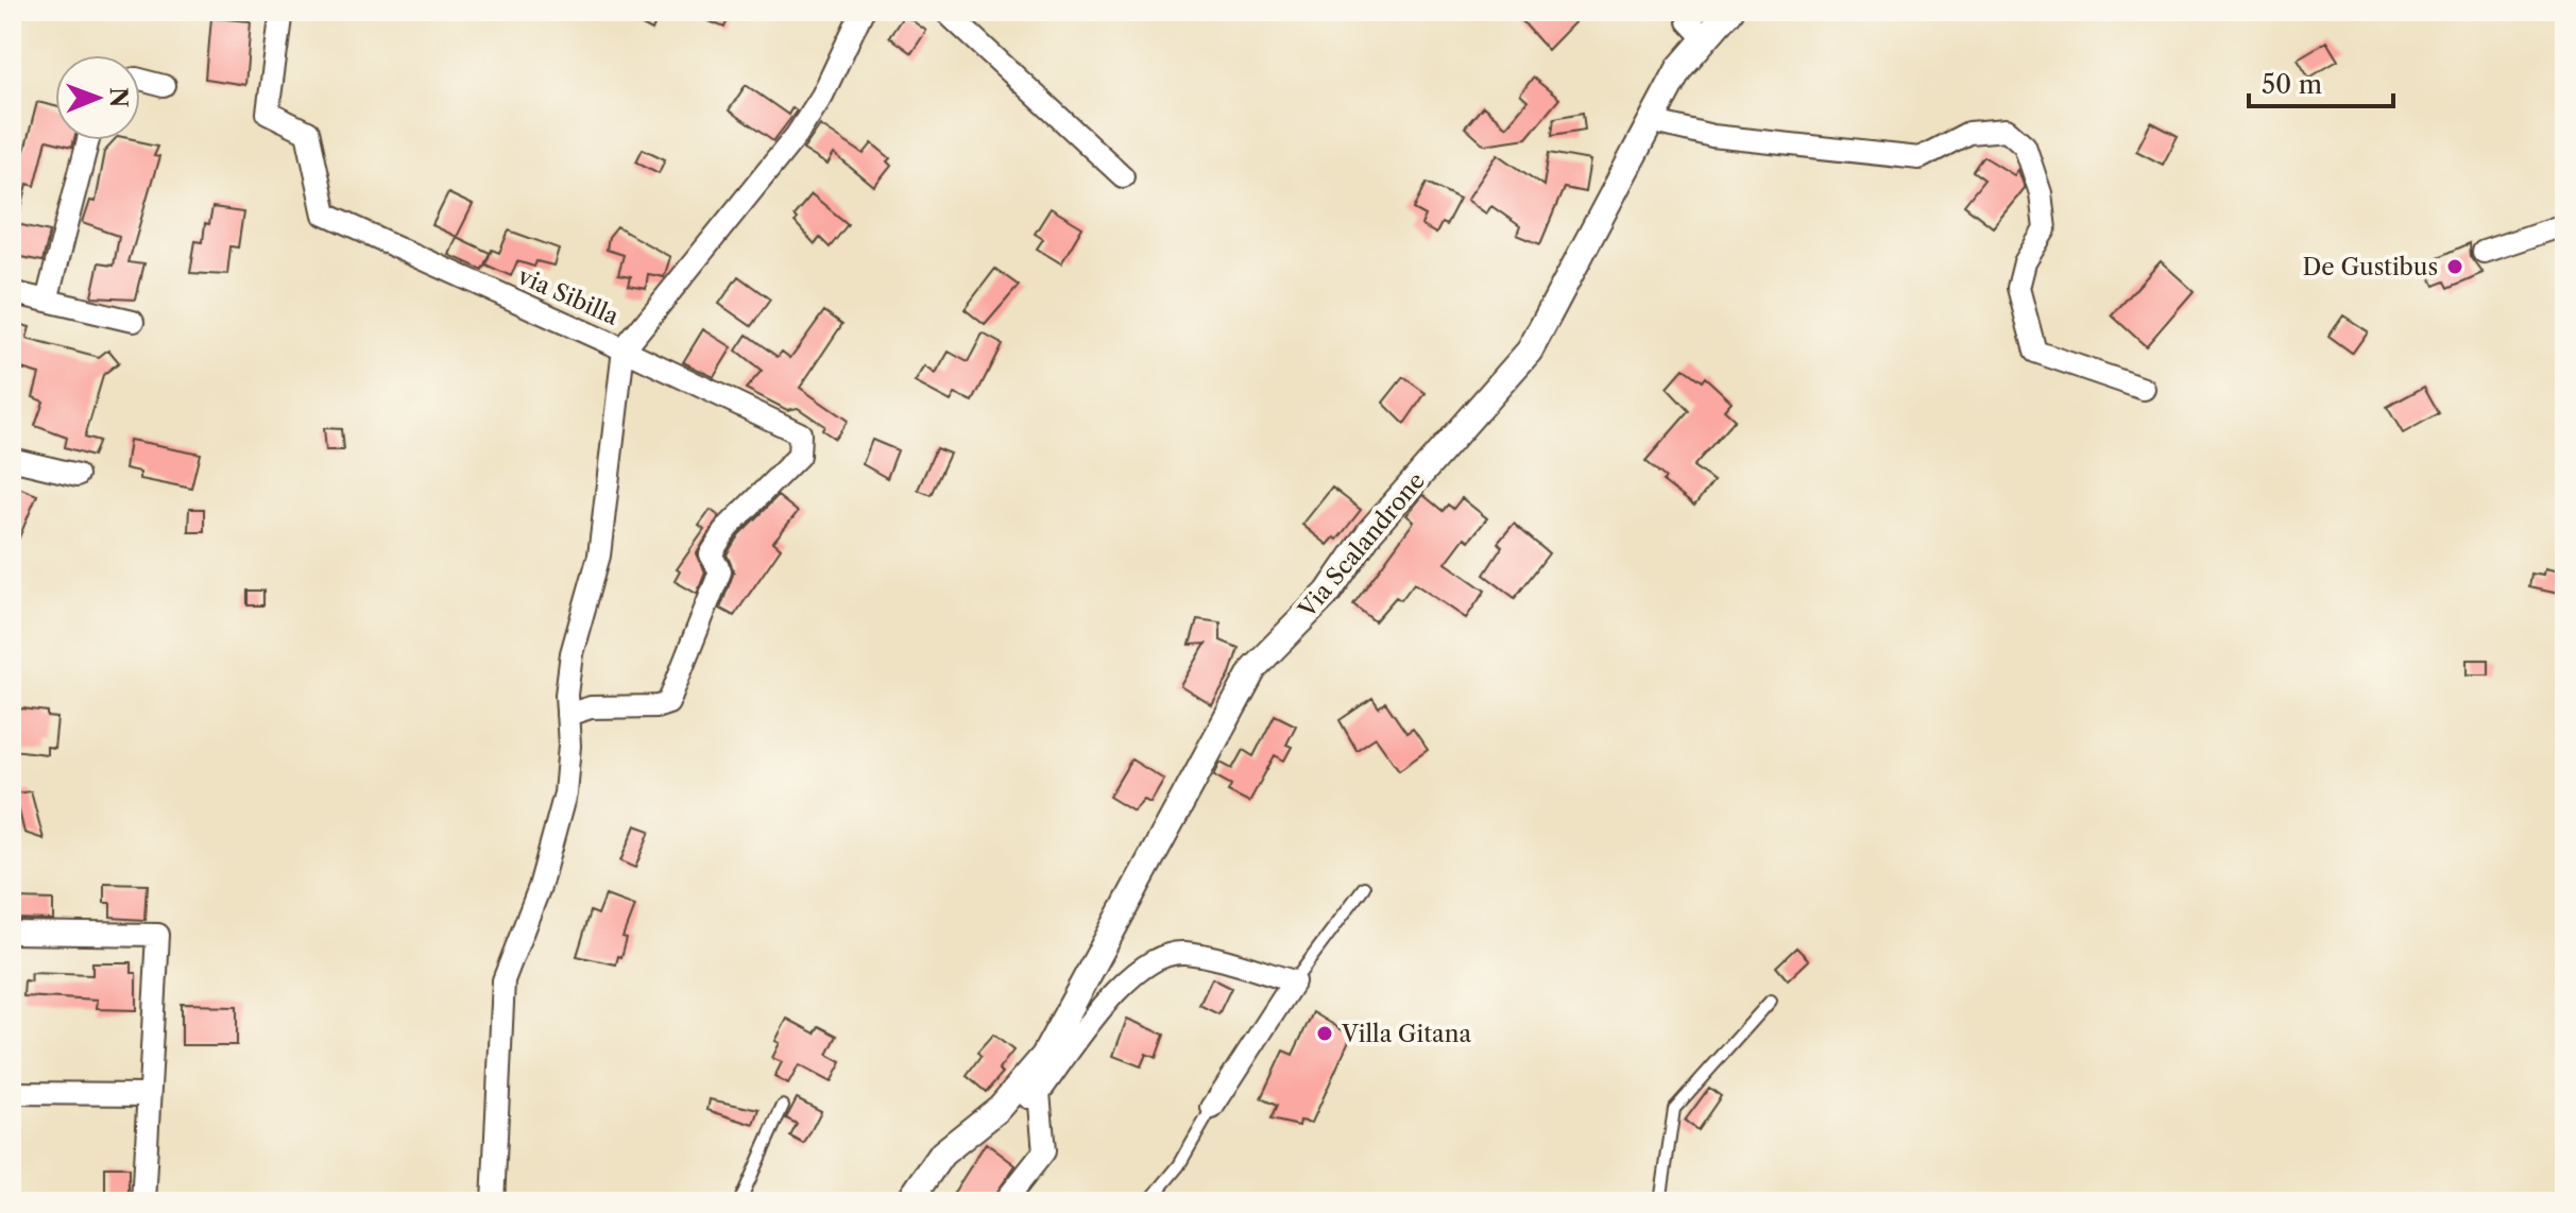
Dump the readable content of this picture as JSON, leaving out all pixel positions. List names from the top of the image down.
{
  "streets": {
    "street": ["via Sibilla", "Via Scalandrone"]
  },
  "places": ["De Gustibus", "Villa Gitana"],
  "scale_bar": "50 m",
  "north": "right"
}
